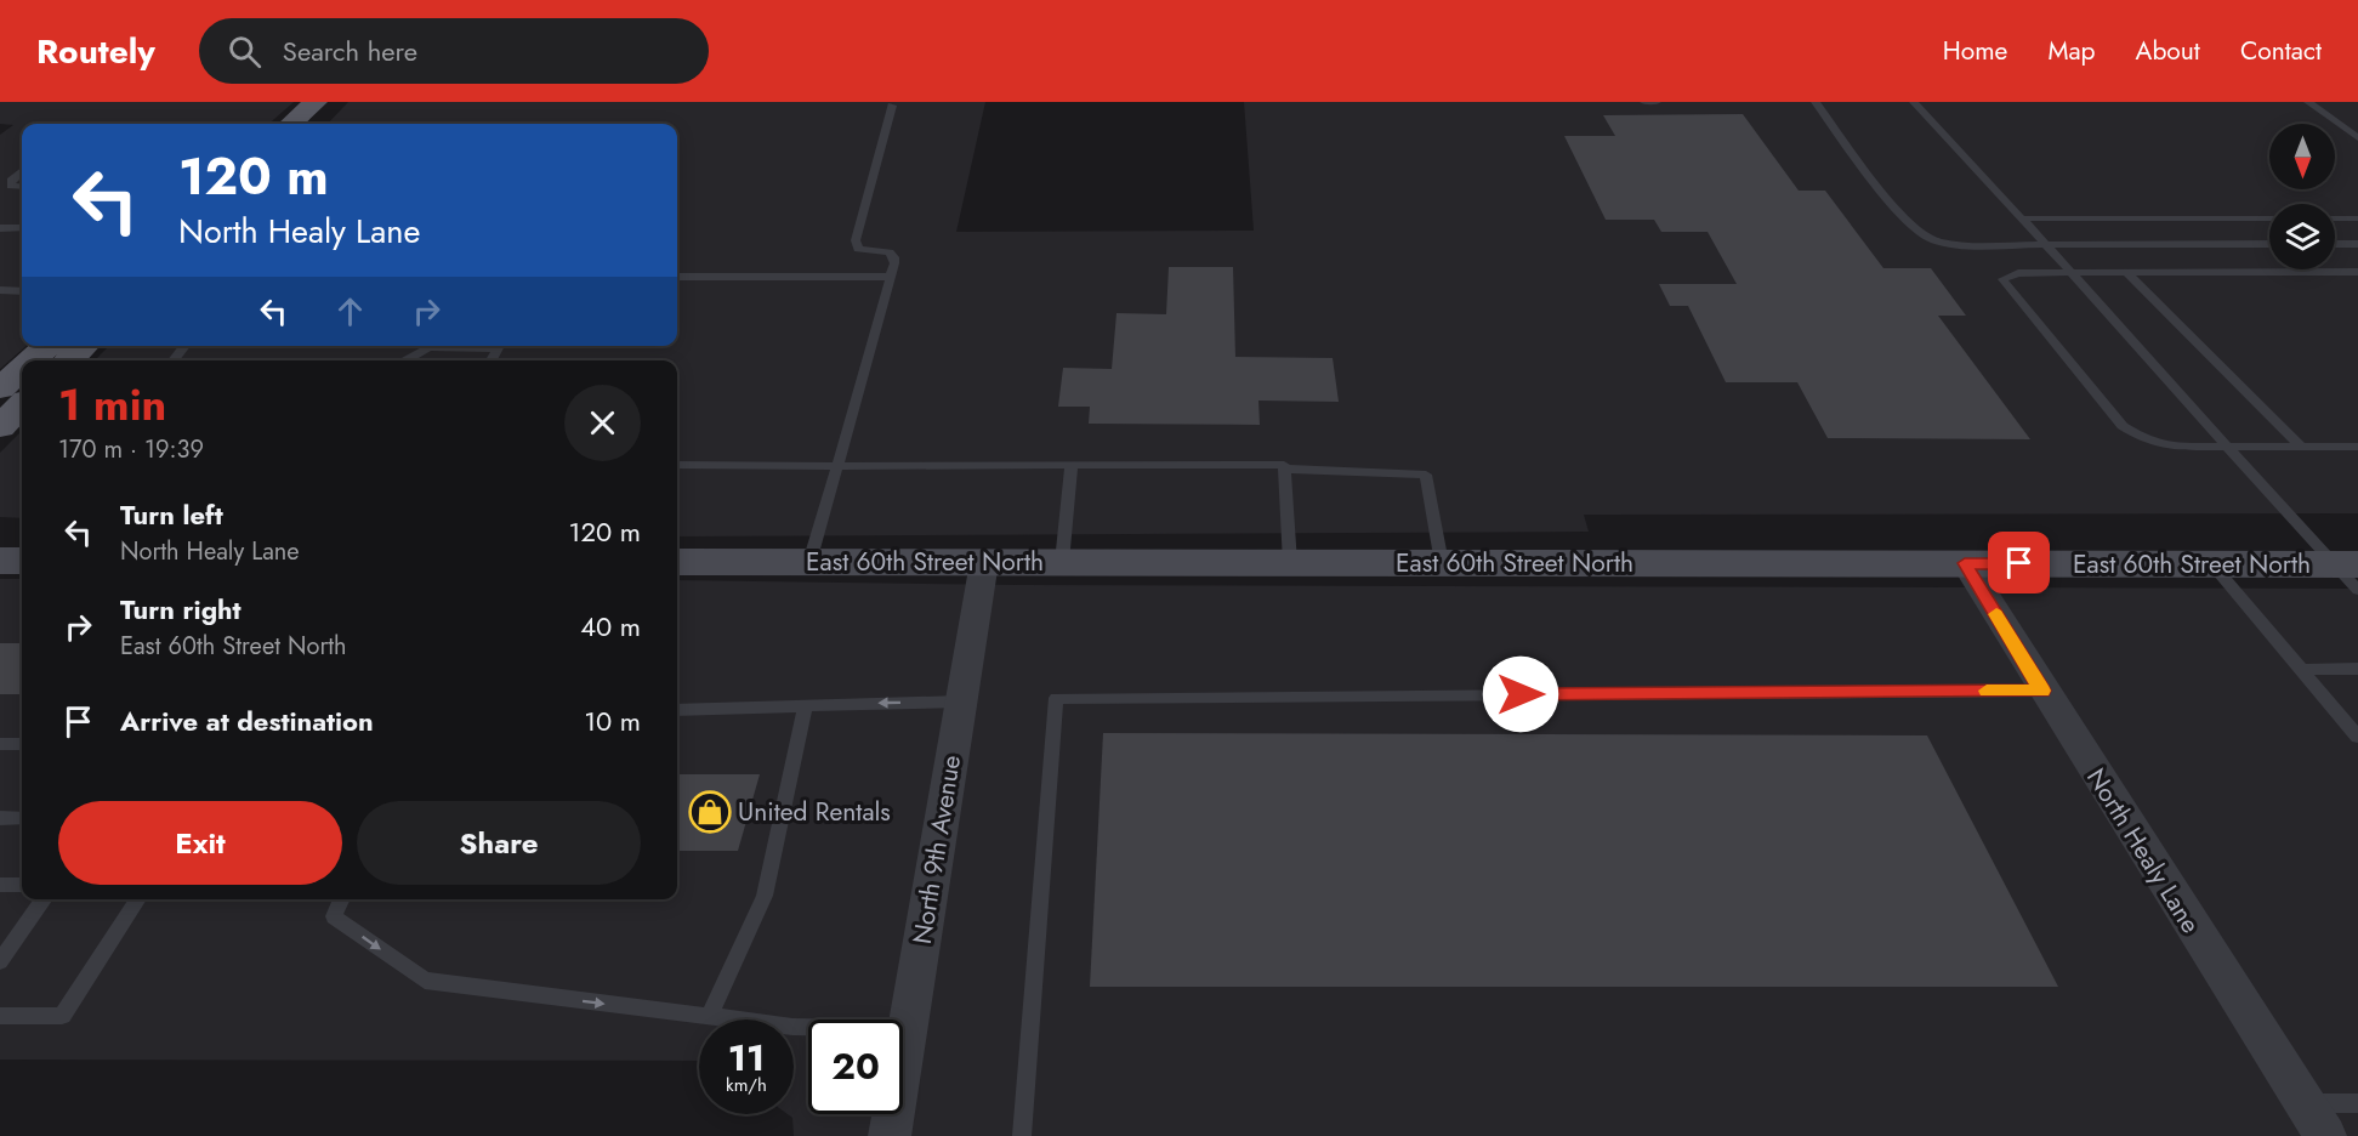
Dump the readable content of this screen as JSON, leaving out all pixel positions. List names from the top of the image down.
{
  "streets": {
    "main road": ["East 60th Street North"],
    "street": ["North 9th Avenue", "North Healy Lane"]
  },
  "crossings": [
    ["East 60th Street North", "North 9th Avenue"],
    ["East 60th Street North", "North Healy Lane"]
  ],
  "places": {
    "shop": ["United Rentals"]
  },
  "north": "bottom",
  "page": {
    "header": "Routely",
    "search": "Search here",
    "nav": [
      "Home",
      "Map",
      "About",
      "Contact"
    ],
    "turn": ["120 m", "North Healy Lane"],
    "heading": ["1 min", "170 m · 19:39"],
    "list": [
      {
        "name": "Turn left",
        "note": "North Healy Lane",
        "value": "120 m"
      },
      {
        "name": "Turn right",
        "note": "East 60th Street North",
        "value": "40 m"
      },
      {
        "name": "Arrive at destination",
        "value": "10 m"
      }
    ],
    "buttons": ["Exit", "Share"],
    "speed": "11 km/h",
    "limit": "20"
  }
}
